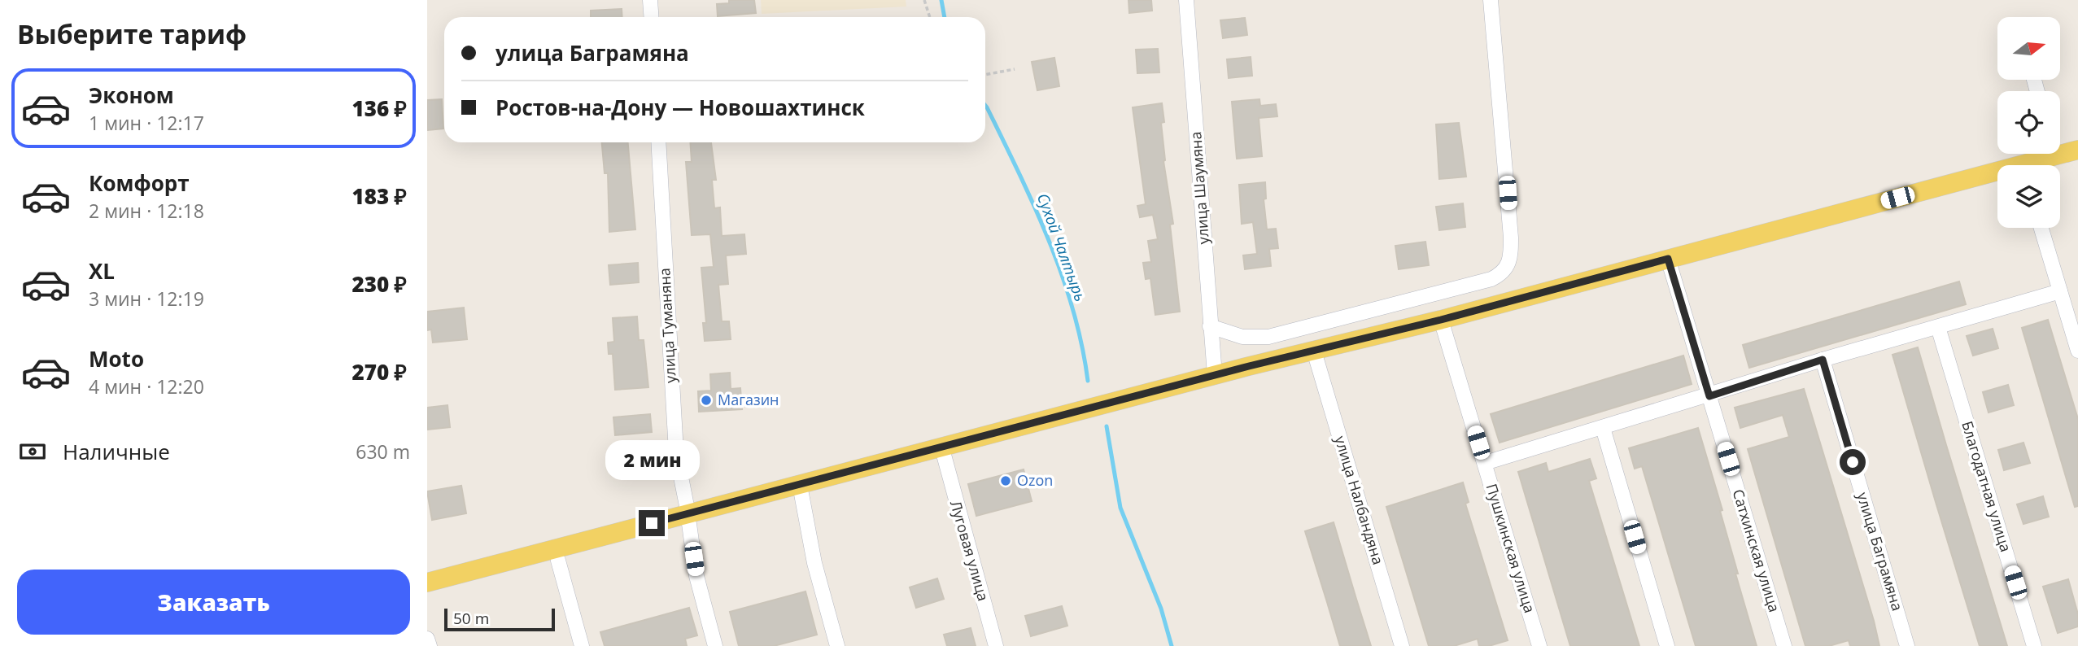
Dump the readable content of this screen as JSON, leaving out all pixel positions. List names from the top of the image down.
{
  "streets": {
    "street": [
      "улица Шаумяна",
      "улица Туманяна",
      "Благодатная улица",
      "улица Налбандяна",
      "Пушкинская улица",
      "Луговая улица",
      "Сатхинская улица",
      "улица Баграмяна"
    ]
  },
  "water": ["Сухой Чалтырь"],
  "places": ["Магазин", "Ozon"],
  "scale_bar": "50 m",
  "north": "right",
  "page": {
    "heading": "Выберите тариф",
    "banner": ["улица Баграмяна", "Ростов-на-Дону — Новошахтинск"],
    "list": [
      {
        "name": "Эконом",
        "note": "1 мин · 12:17",
        "value": "136 ₽"
      },
      {
        "name": "Комфорт",
        "note": "2 мин · 12:18",
        "value": "183 ₽"
      },
      {
        "name": "XL",
        "note": "3 мин · 12:19",
        "value": "230 ₽"
      },
      {
        "name": "Moto",
        "note": "4 мин · 12:20",
        "value": "270 ₽"
      }
    ],
    "pay": ["Наличные", "630 m"],
    "bubble": "2 мин",
    "buttons": "Заказать",
    "scale": "50 m"
  }
}
